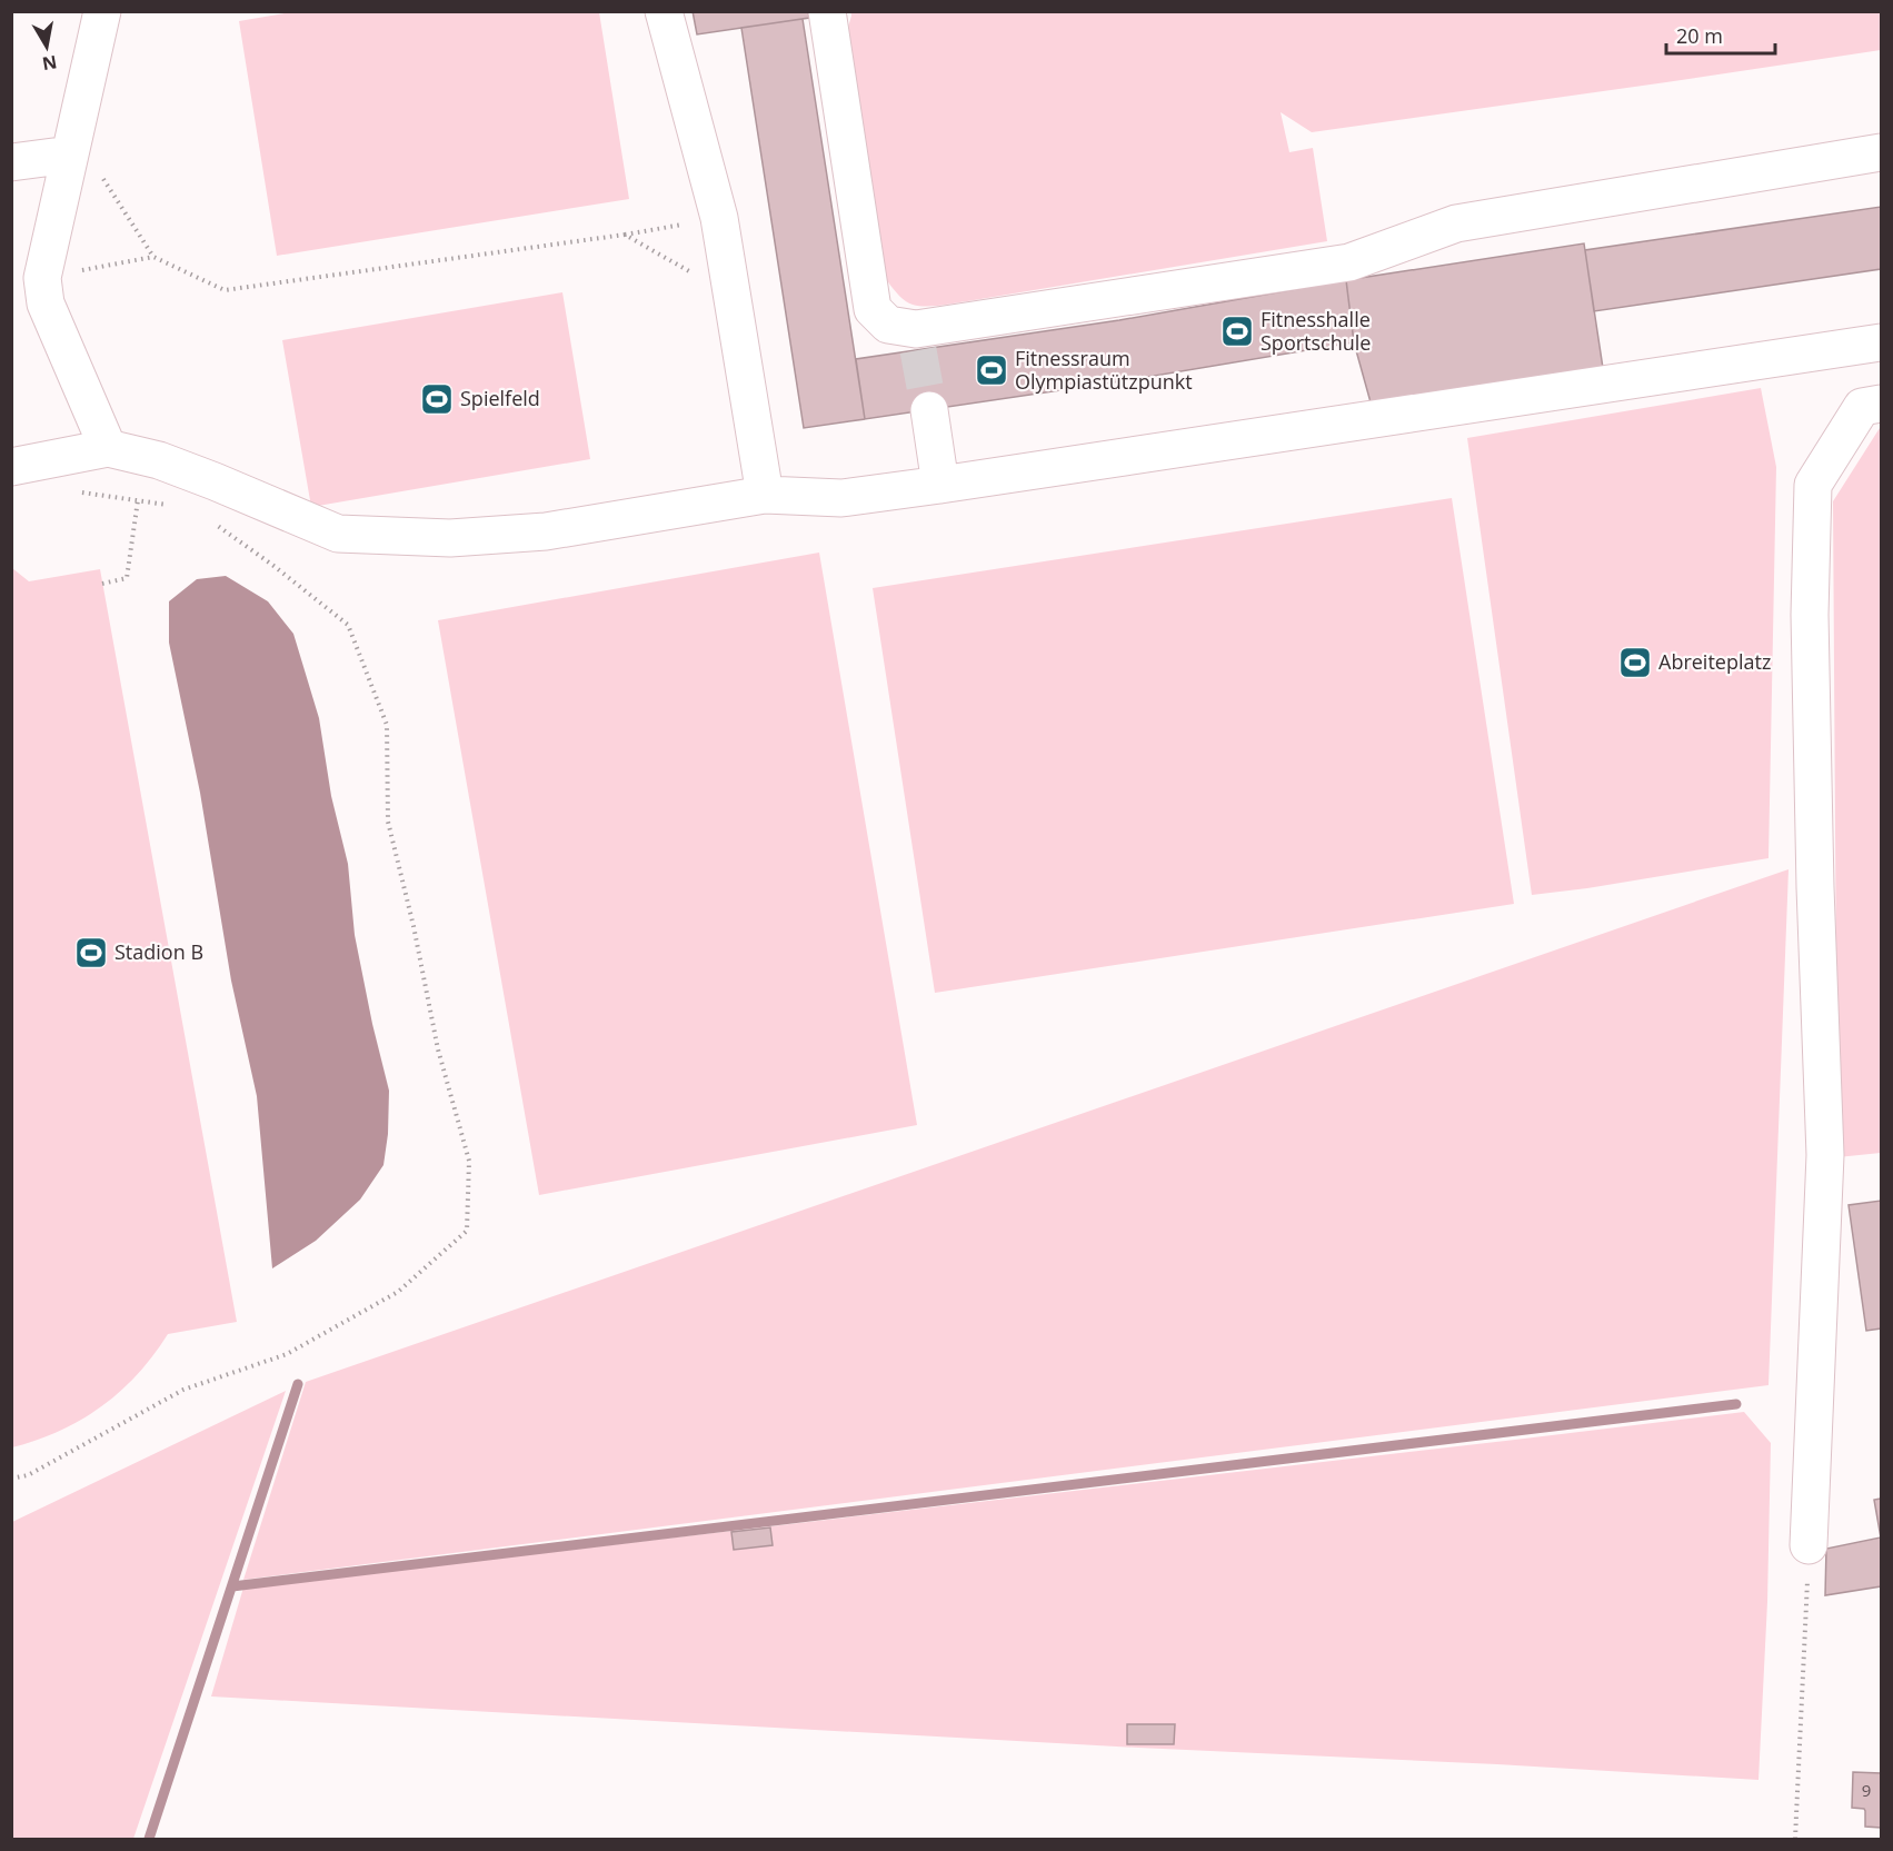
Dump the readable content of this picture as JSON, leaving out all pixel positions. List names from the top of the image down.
{
  "places": {
    "sports": [
      "Fitnesshalle Sportschule",
      "Fitnessraum Olympiastützpunkt",
      "Spielfeld",
      "Abreiteplatz",
      "Stadion B"
    ]
  },
  "house_numbers": ["9"],
  "scale_bar": "20 m",
  "north": "bottom"
}
